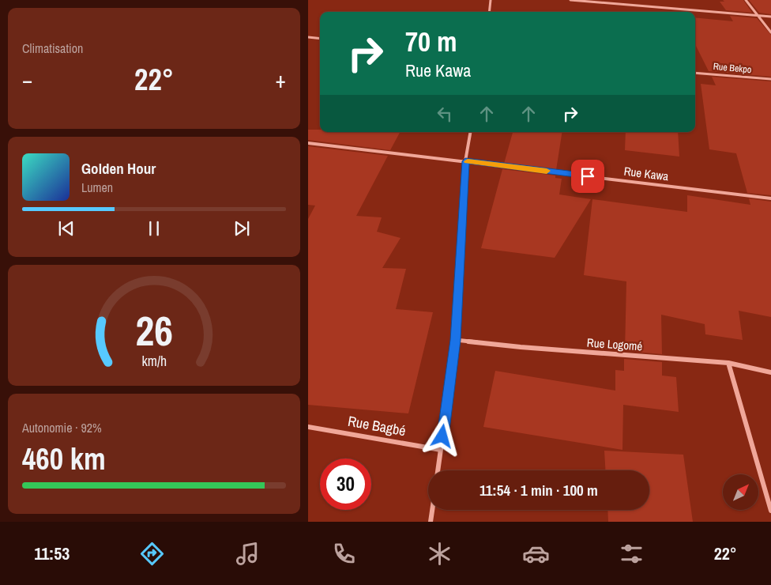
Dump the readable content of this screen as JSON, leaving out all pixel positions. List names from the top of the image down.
{
  "streets": {
    "street": [
      "Rue Bekpo",
      "Rue Kawa",
      "Rue Logomé",
      "Rue Bagbé"
    ]
  },
  "north": "top right",
  "page": {
    "tile": [
      "Climatisation",
      ["Autonomie · 92%", "460 km"]
    ],
    "turn": ["70 m", "Rue Kawa"],
    "heat": ["−", "22°", "+"],
    "song": ["Golden Hour", "Lumen"],
    "limit": "30",
    "trip": "11:54 · 1 min · 100 m",
    "tabs": ["11:53", "22°"],
    "gauge": ["26", "km/h"]
  }
}
